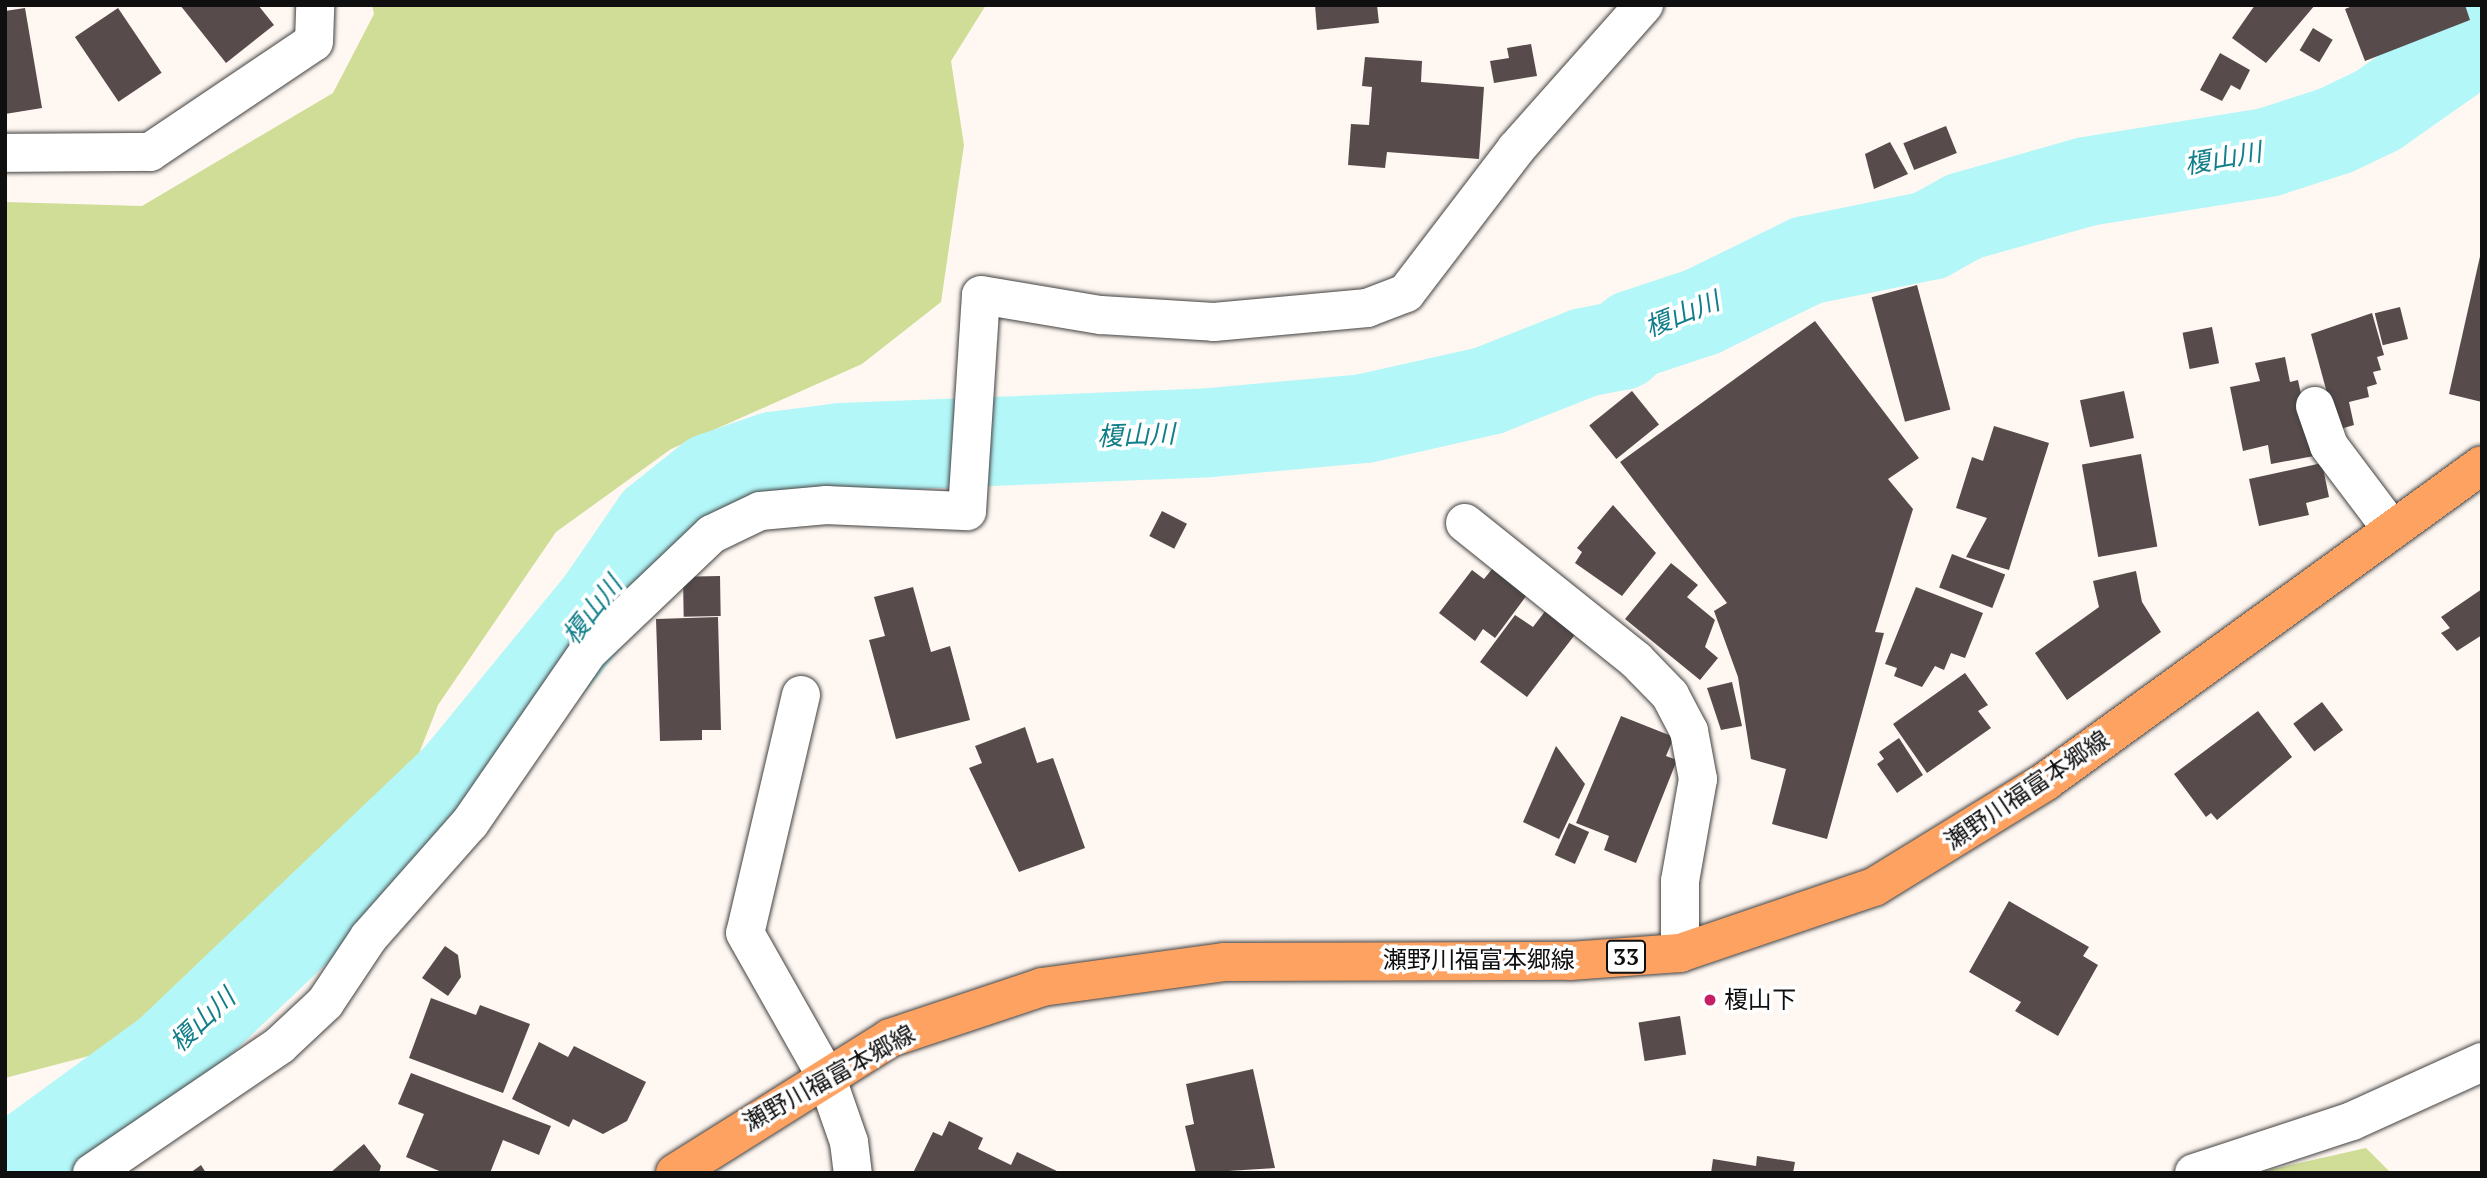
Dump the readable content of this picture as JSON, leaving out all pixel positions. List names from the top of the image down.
{
  "streets": {
    "main road": ["瀬野川福富本郷線", "33"]
  },
  "water": ["榎山川"],
  "places": ["榎山下"]
}
